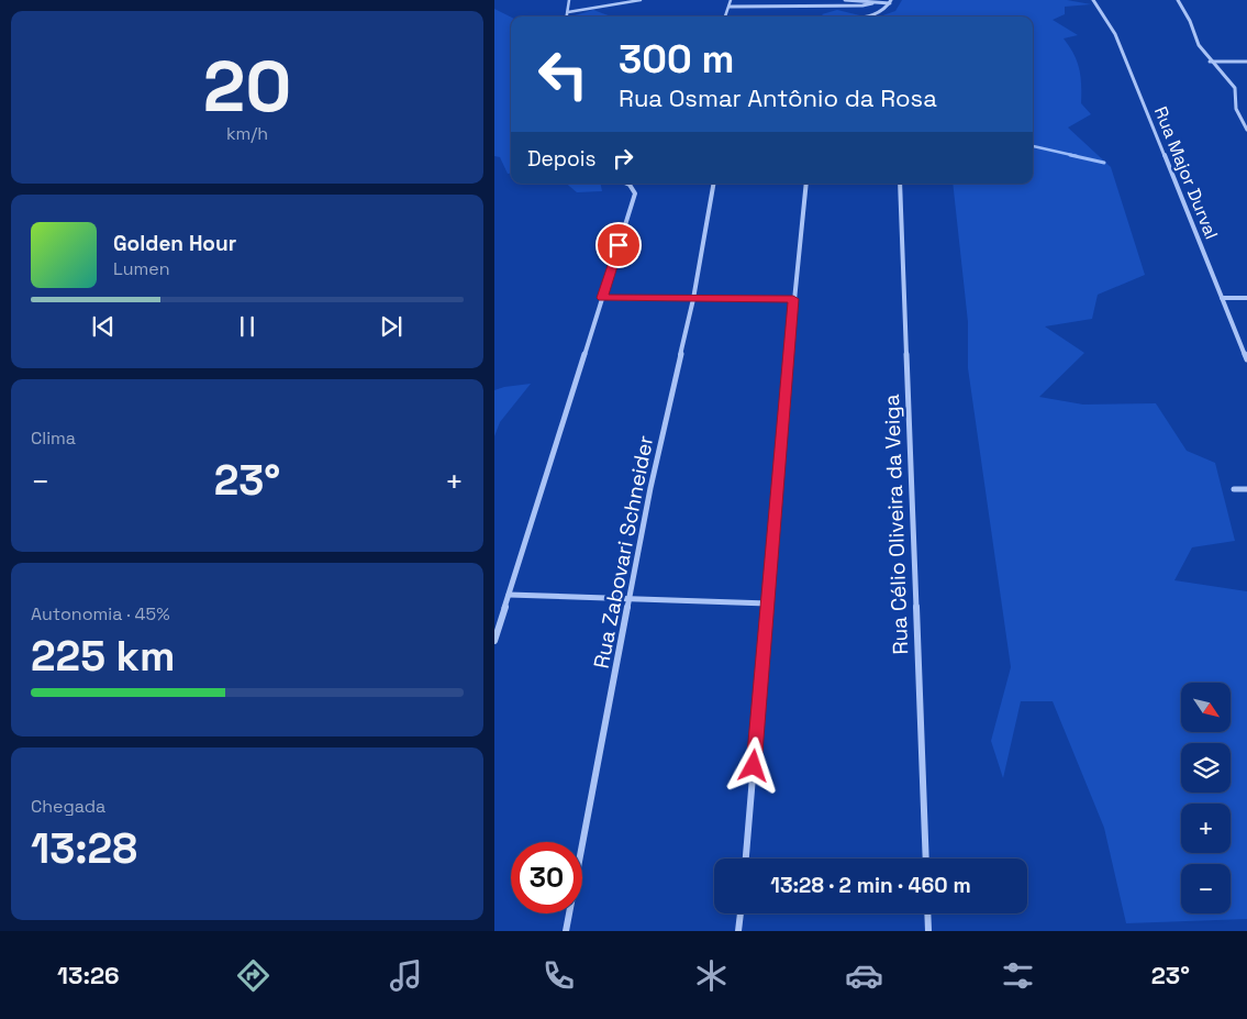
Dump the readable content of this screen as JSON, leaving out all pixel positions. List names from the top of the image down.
{
  "streets": {
    "street": ["Rua Major Durval", "Rua Célio Oliveira da Veiga", "Rua Zabovari Schneider"]
  },
  "north": "bottom right",
  "page": {
    "tile": [
      ["20", "km/h"],
      "Clima",
      ["Autonomia · 45%", "225 km"],
      ["Chegada", "13:28"]
    ],
    "turn": ["300 m", "Rua Osmar Antônio da Rosa"],
    "then": "Depois",
    "song": ["Golden Hour", "Lumen"],
    "heat": ["−", "23°", "+"],
    "map_buttons": ["+", "−"],
    "limit": "30",
    "trip": "13:28 · 2 min · 460 m",
    "tabs": ["13:26", "23°"]
  }
}
